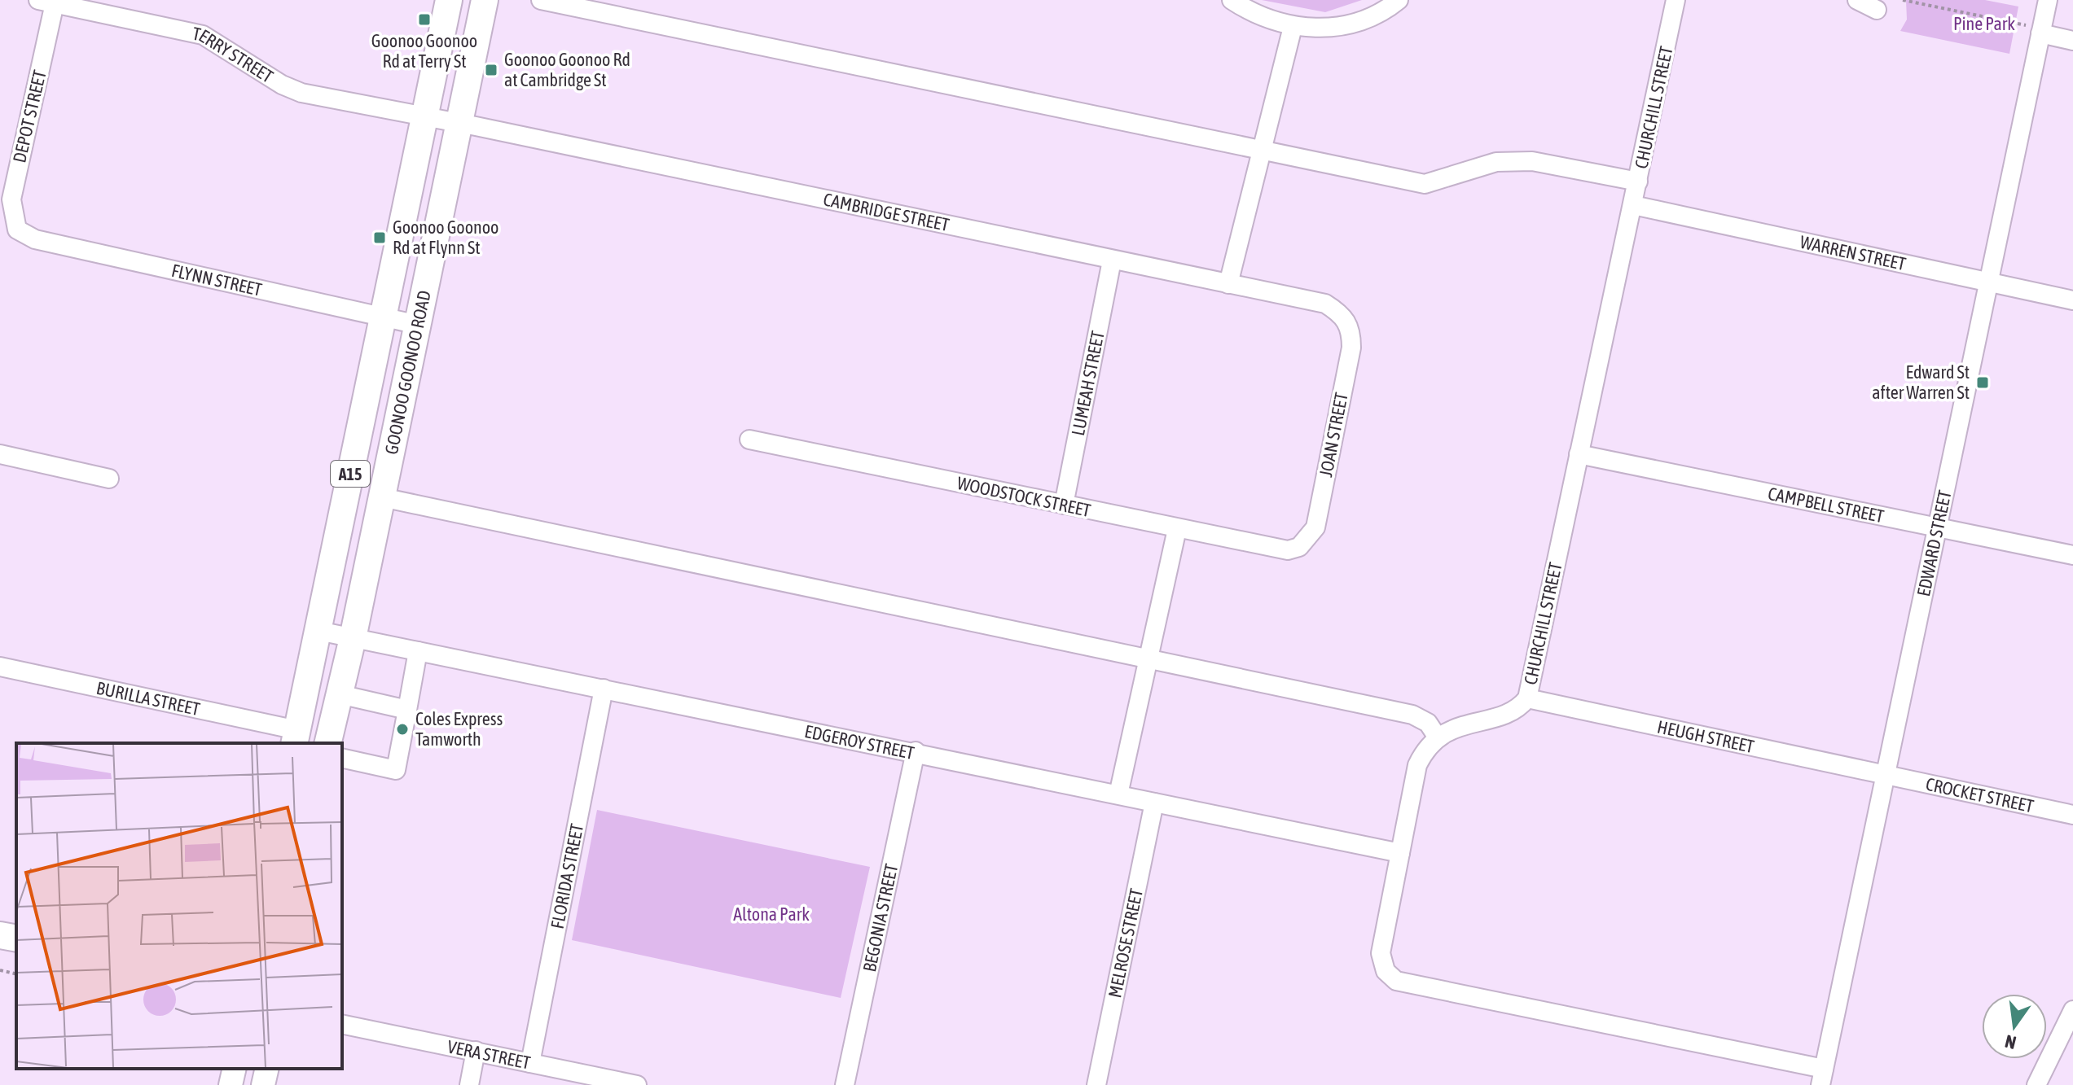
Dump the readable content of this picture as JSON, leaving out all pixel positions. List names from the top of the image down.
{
  "streets": {
    "highway": ["GOONOO GOONOO ROAD", "A15"],
    "street": [
      "TERRY STREET",
      "CHURCHILL STREET",
      "DEPOT STREET",
      "CAMBRIDGE STREET",
      "WARREN STREET",
      "FLYNN STREET",
      "LUMEAH STREET",
      "JOAN STREET",
      "WOODSTOCK STREET",
      "CAMPBELL STREET",
      "EDWARD STREET",
      "BURILLA STREET",
      "HEUGH STREET",
      "EDGEROY STREET",
      "CROCKET STREET",
      "FLORIDA STREET",
      "BEGONIA STREET",
      "MELROSE STREET",
      "VERA STREET"
    ]
  },
  "crossings": [
    ["TERRY STREET", "DEPOT STREET"],
    ["TERRY STREET", "CAMBRIDGE STREET"],
    ["TERRY STREET", "GOONOO GOONOO ROAD"],
    ["CHURCHILL STREET", "WARREN STREET"],
    ["CHURCHILL STREET", "CAMPBELL STREET"],
    ["CHURCHILL STREET", "EDWARD STREET"],
    ["CHURCHILL STREET", "HEUGH STREET"],
    ["CHURCHILL STREET", "EDGEROY STREET"],
    ["DEPOT STREET", "FLYNN STREET"],
    ["CAMBRIDGE STREET", "GOONOO GOONOO ROAD"],
    ["CAMBRIDGE STREET", "LUMEAH STREET"],
    ["CAMBRIDGE STREET", "JOAN STREET"],
    ["WARREN STREET", "EDWARD STREET"],
    ["FLYNN STREET", "GOONOO GOONOO ROAD"],
    ["GOONOO GOONOO ROAD", "BURILLA STREET"],
    ["GOONOO GOONOO ROAD", "EDGEROY STREET"],
    ["LUMEAH STREET", "WOODSTOCK STREET"],
    ["JOAN STREET", "WOODSTOCK STREET"],
    ["CAMPBELL STREET", "EDWARD STREET"],
    ["EDWARD STREET", "HEUGH STREET"],
    ["EDWARD STREET", "CROCKET STREET"],
    ["HEUGH STREET", "CROCKET STREET"],
    ["EDGEROY STREET", "FLORIDA STREET"],
    ["EDGEROY STREET", "BEGONIA STREET"],
    ["EDGEROY STREET", "MELROSE STREET"],
    ["FLORIDA STREET", "VERA STREET"]
  ],
  "parks": ["Pine Park", "Altona Park"],
  "places": {
    "transit": [
      "Goonoo Goonoo Rd at Terry St",
      "Goonoo Goonoo Rd at Cambridge St",
      "Goonoo Goonoo Rd at Flynn St",
      "Edward St after Warren St"
    ],
    "other": ["Coles Express Tamworth"]
  },
  "north": "bottom"
}
